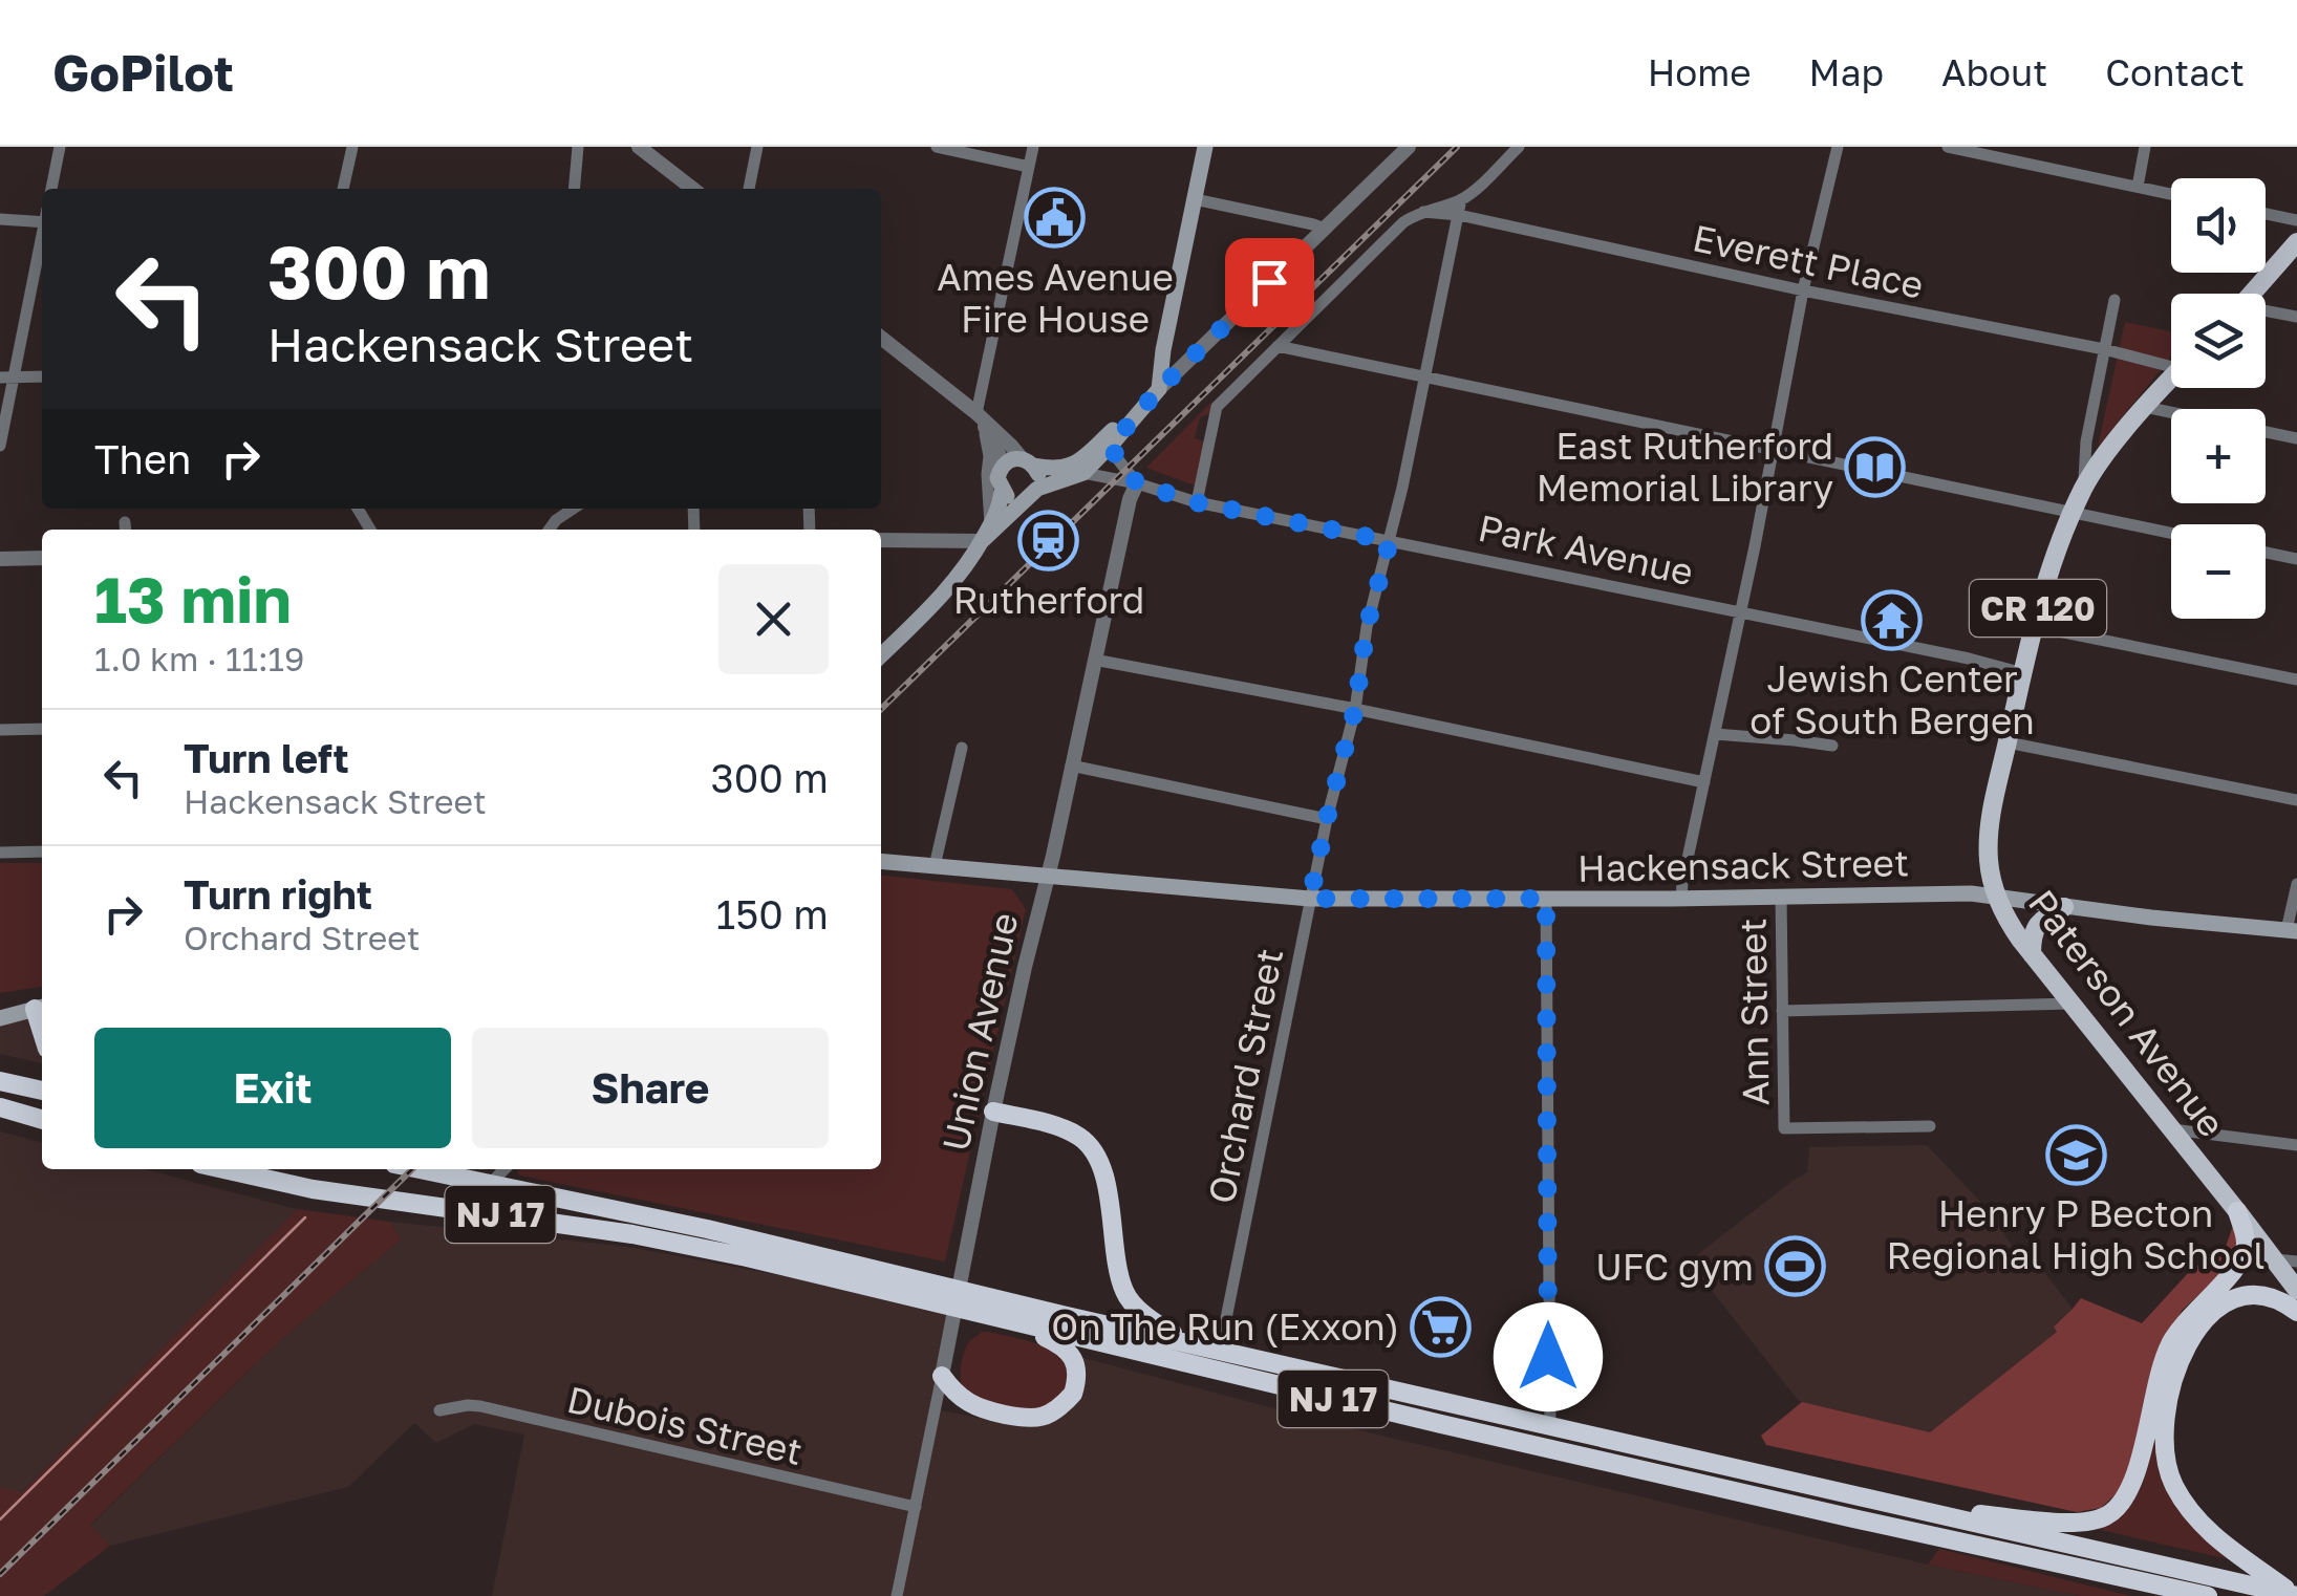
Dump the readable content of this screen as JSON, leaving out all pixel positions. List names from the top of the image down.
{
  "streets": {
    "highway": ["NJ 17"],
    "main road": ["CR 120", "Hackensack Street", "Paterson Avenue"],
    "street": [
      "Everett Place",
      "Park Avenue",
      "Ann Street",
      "Union Avenue",
      "Orchard Street",
      "Dubois Street"
    ]
  },
  "crossings": [
    ["Everett Place", "Orchard Street"],
    ["Park Avenue", "Paterson Avenue"],
    ["Park Avenue", "Union Avenue"],
    ["Park Avenue", "Orchard Street"],
    ["Hackensack Street", "Ann Street"],
    ["Hackensack Street", "Paterson Avenue"],
    ["Hackensack Street", "Union Avenue"],
    ["Hackensack Street", "Orchard Street"],
    ["Union Avenue", "NJ 17"],
    ["Union Avenue", "Dubois Street"],
    ["Orchard Street", "NJ 17"]
  ],
  "places": {
    "public building": ["Ames Avenue Fire House"],
    "library": ["East Rutherford Memorial Library"],
    "station": ["Rutherford"],
    "temple": ["Jewish Center of South Bergen"],
    "school or university": ["Henry P Becton Regional High School"],
    "sports": ["UFC gym"],
    "supermarket": ["On The Run (Exxon)"]
  },
  "page": {
    "header": "GoPilot",
    "nav": [
      "Home",
      "Map",
      "About",
      "Contact"
    ],
    "map_buttons": ["+", "−"],
    "turn": ["300 m", "Hackensack Street"],
    "then": "Then",
    "heading": ["13 min", "1.0 km · 11:19"],
    "list": [
      {
        "name": "Turn left",
        "note": "Hackensack Street",
        "value": "300 m"
      },
      {
        "name": "Turn right",
        "note": "Orchard Street",
        "value": "150 m"
      }
    ],
    "buttons": ["Exit", "Share"]
  }
}
